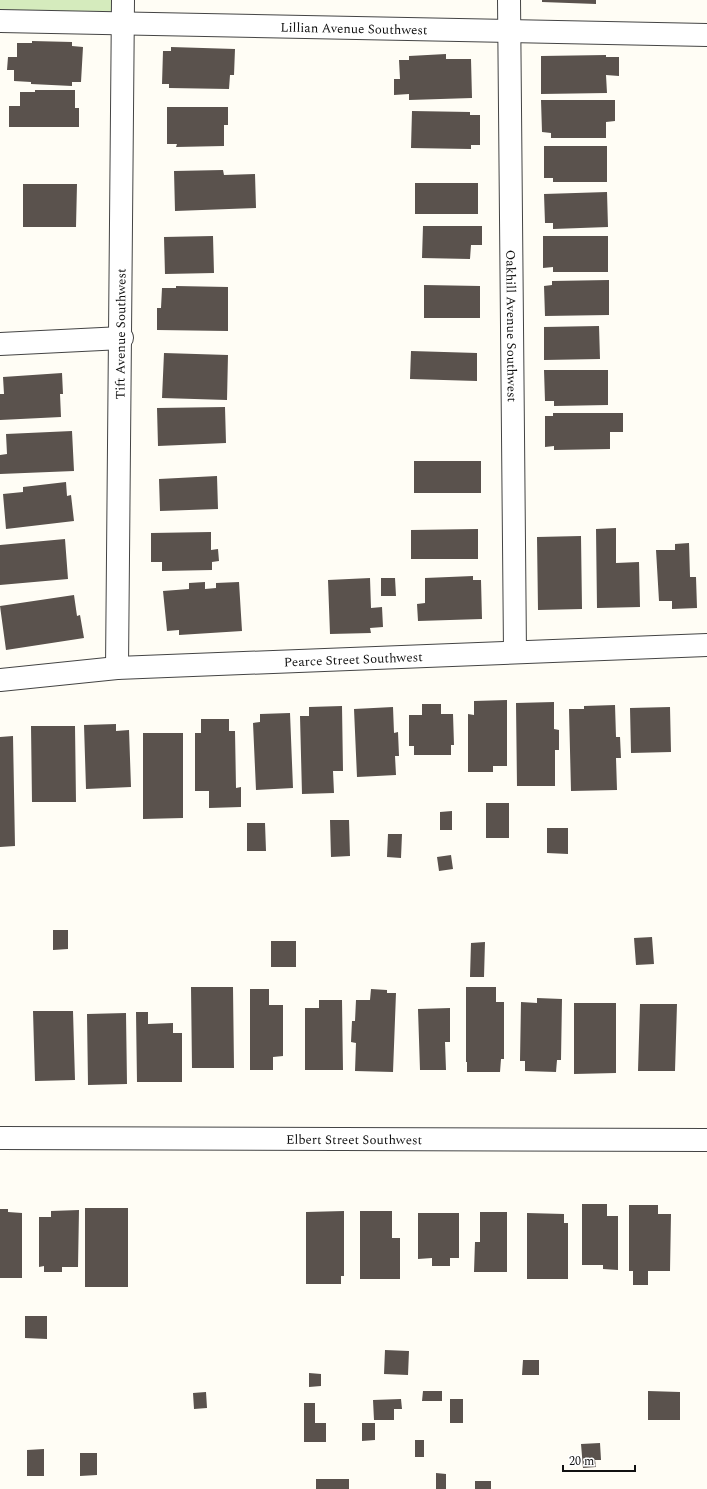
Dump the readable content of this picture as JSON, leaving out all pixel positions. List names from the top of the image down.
{
  "streets": {
    "street": [
      "Lillian Avenue Southwest",
      "Oakhill Avenue Southwest",
      "Tift Avenue Southwest",
      "Pearce Street Southwest",
      "Elbert Street Southwest"
    ]
  },
  "crossings": [
    ["Lillian Avenue Southwest", "Oakhill Avenue Southwest"],
    ["Lillian Avenue Southwest", "Tift Avenue Southwest"],
    ["Oakhill Avenue Southwest", "Pearce Street Southwest"],
    ["Tift Avenue Southwest", "Pearce Street Southwest"]
  ],
  "scale_bar": "20 m"
}
